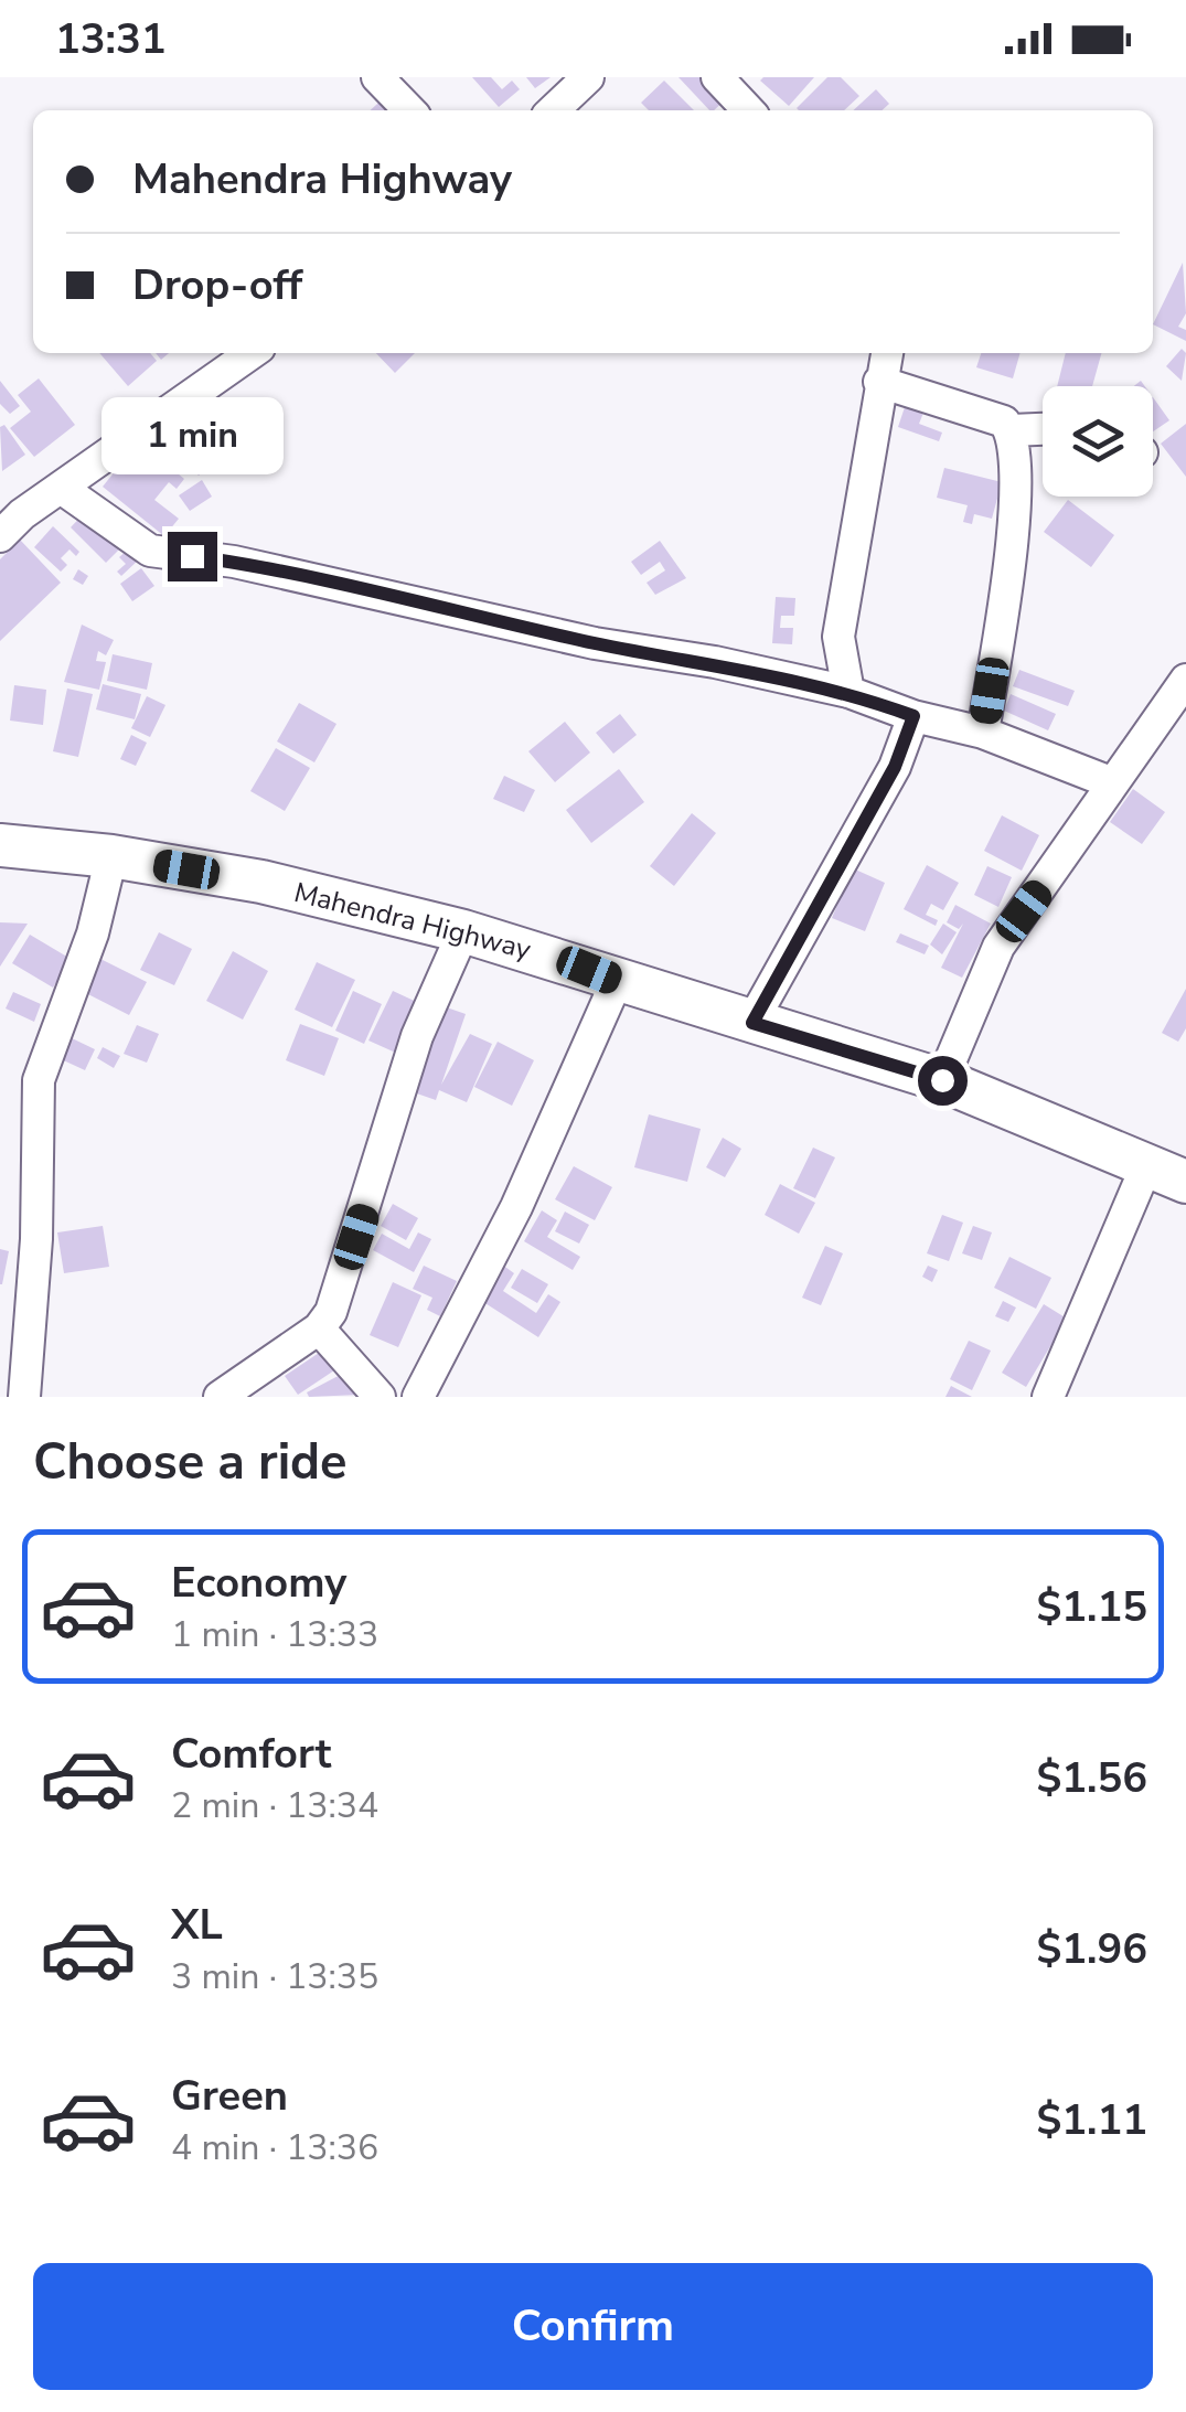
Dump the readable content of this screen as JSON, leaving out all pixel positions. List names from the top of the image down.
{
  "streets": {
    "highway": ["Mahendra Highway"]
  },
  "page": {
    "status": "13:31",
    "banner": ["Mahendra Highway", "Drop-off"],
    "bubble": "1 min",
    "heading": "Choose a ride",
    "list": [
      {
        "name": "Economy",
        "note": "1 min · 13:33",
        "value": "$1.15"
      },
      {
        "name": "Comfort",
        "note": "2 min · 13:34",
        "value": "$1.56"
      },
      {
        "name": "XL",
        "note": "3 min · 13:35",
        "value": "$1.96"
      },
      {
        "name": "Green",
        "note": "4 min · 13:36",
        "value": "$1.11"
      }
    ],
    "buttons": "Confirm"
  }
}
